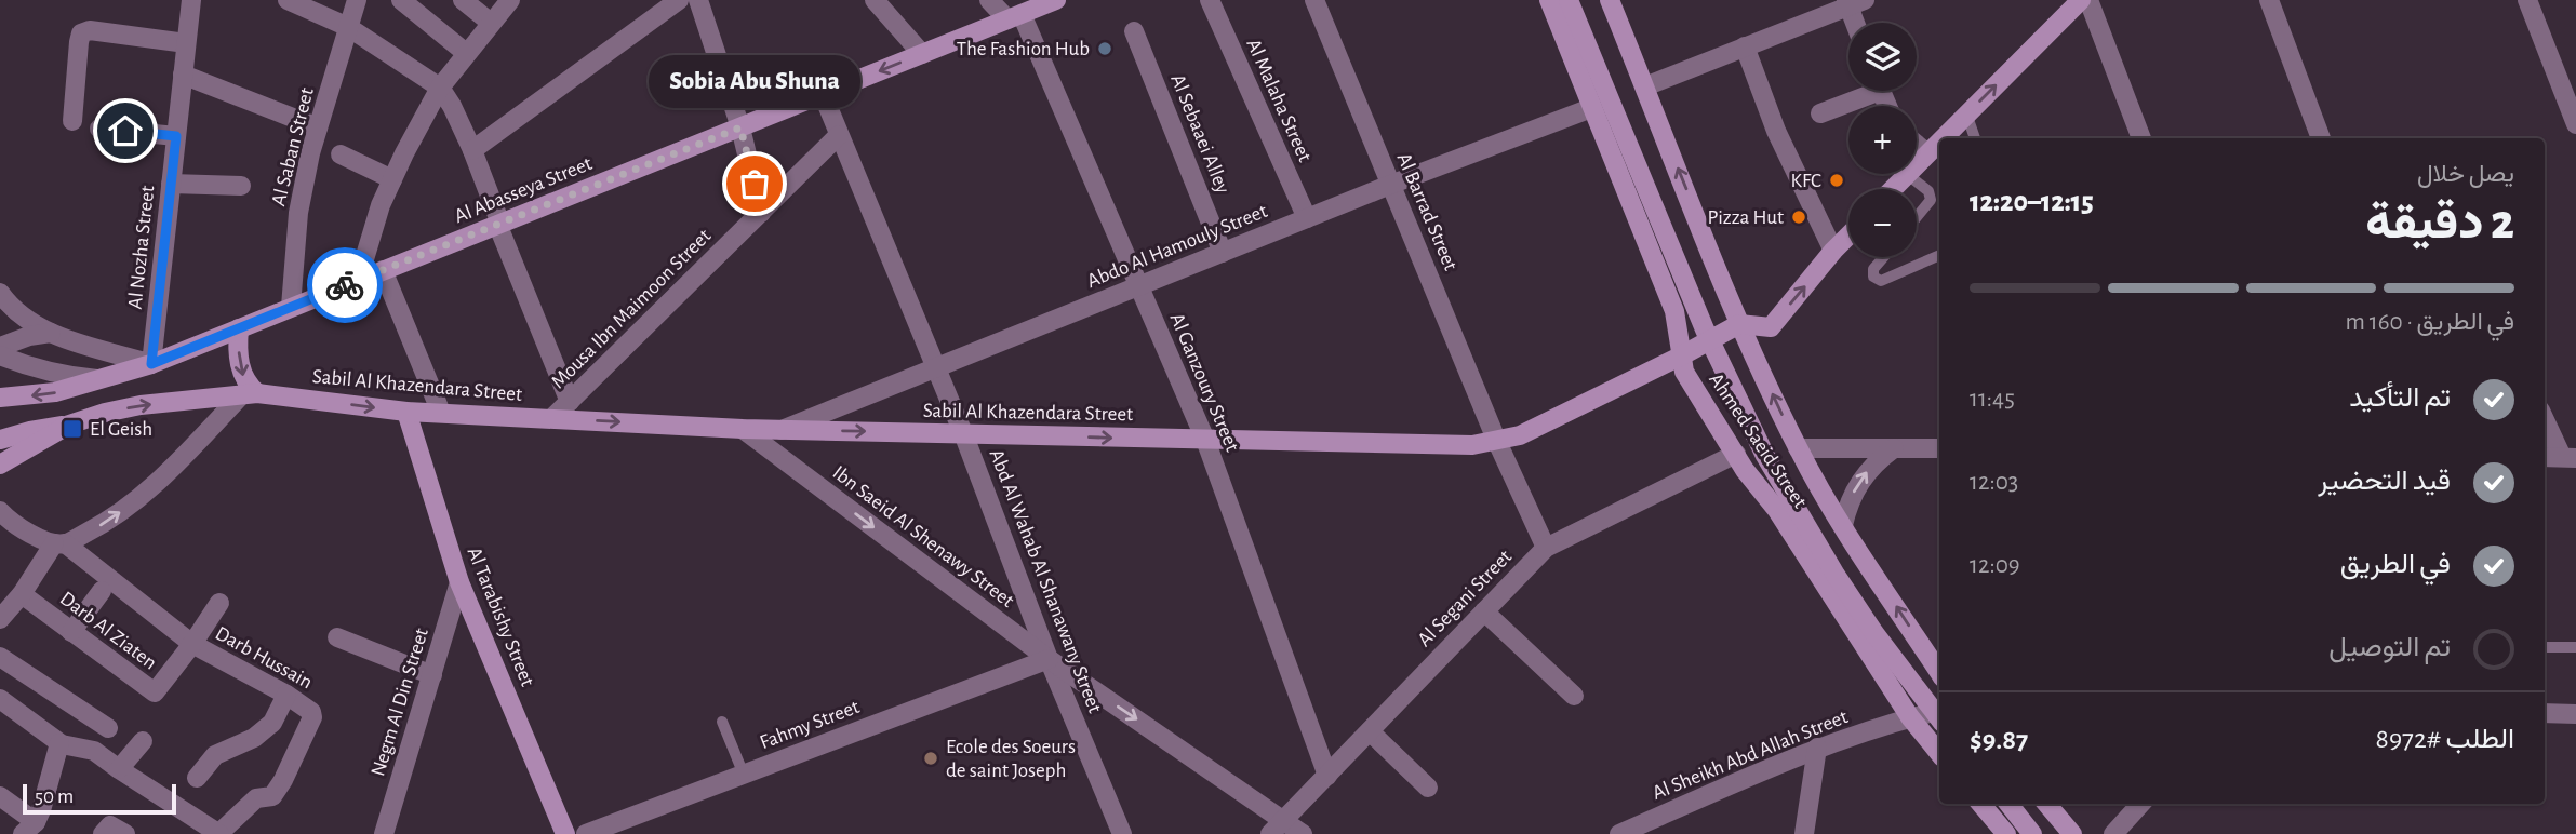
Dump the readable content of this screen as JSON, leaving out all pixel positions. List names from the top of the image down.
{
  "streets": {
    "main road": [
      "Al Abasseya Street",
      "Sabil Al Khazendara Street",
      "Ahmed Saeid Street",
      "Al Tarabishy Street"
    ],
    "street": [
      "Al Malaha Street",
      "Al Sebaaei Alley",
      "Al Saban Street",
      "Al Barrad Street",
      "Abdo Al Hamouly Street",
      "Al Nozha Street",
      "Mousa Ibn Maimoon Street",
      "Al Ganzoury Street",
      "Ibn Saeid Al Shenawy Street",
      "Abd Al Wahab Al Shanawany Street",
      "Al Segani Street",
      "Darb Al Ziaten",
      "Darb Hussain",
      "Negm Al Din Street",
      "Fahmy Street",
      "Al Sheikh Abd Allah Street"
    ]
  },
  "crossings": [
    ["Al Malaha Street", "Abdo Al Hamouly Street"],
    ["Al Sebaaei Alley", "Abdo Al Hamouly Street"],
    ["Al Saban Street", "Al Abasseya Street"],
    ["Al Abasseya Street", "Al Nozha Street"],
    ["Al Abasseya Street", "Al Ganzoury Street"],
    ["Al Abasseya Street", "Abd Al Wahab Al Shanawany Street"],
    ["Al Barrad Street", "Abdo Al Hamouly Street"],
    ["Al Barrad Street", "Sabil Al Khazendara Street"],
    ["Al Barrad Street", "Al Segani Street"],
    ["Abdo Al Hamouly Street", "Al Ganzoury Street"],
    ["Abdo Al Hamouly Street", "Sabil Al Khazendara Street"],
    ["Abdo Al Hamouly Street", "Ahmed Saeid Street"],
    ["Abdo Al Hamouly Street", "Abd Al Wahab Al Shanawany Street"],
    ["Mousa Ibn Maimoon Street", "Sabil Al Khazendara Street"],
    ["Mousa Ibn Maimoon Street", "Abd Al Wahab Al Shanawany Street"],
    ["Al Ganzoury Street", "Sabil Al Khazendara Street"],
    ["Al Ganzoury Street", "Al Segani Street"],
    ["Sabil Al Khazendara Street", "Ahmed Saeid Street"],
    ["Sabil Al Khazendara Street", "Ibn Saeid Al Shenawy Street"],
    ["Sabil Al Khazendara Street", "Abd Al Wahab Al Shanawany Street"],
    ["Sabil Al Khazendara Street", "Al Tarabishy Street"],
    ["Ahmed Saeid Street", "Al Segani Street"],
    ["Ahmed Saeid Street", "Al Sheikh Abd Allah Street"],
    ["Ibn Saeid Al Shenawy Street", "Abd Al Wahab Al Shanawany Street"],
    ["Ibn Saeid Al Shenawy Street", "Al Segani Street"],
    ["Ibn Saeid Al Shenawy Street", "Fahmy Street"],
    ["Abd Al Wahab Al Shanawany Street", "Fahmy Street"],
    ["Al Tarabishy Street", "Negm Al Din Street"],
    ["Darb Al Ziaten", "Darb Hussain"]
  ],
  "one_way": ["Sabil Al Khazendara Street", "Ibn Saeid Al Shenawy Street"],
  "places": {
    "other": [
      "The Fashion Hub",
      "KFC",
      "Sobia Abu Shuna",
      "Pizza Hut",
      "Ecole des Soeurs de saint Joseph"
    ],
    "transit": ["El Geish"]
  },
  "scale_bar": "50 m",
  "page": {
    "map_buttons": ["+", "−"],
    "bubble": "Sobia Abu Shuna",
    "heading": ["2 دقيقة", "يصل خلال", "12:15–12:20"],
    "panel": ["الطلب #8972", "$9.87"],
    "bar": "في الطريق · 160 m",
    "list": [
      ["تم التأكيد", "11:45"],
      ["قيد التحضير", "12:03"],
      ["في الطريق", "12:09"],
      "تم التوصيل"
    ],
    "scale": "50 m"
  }
}
